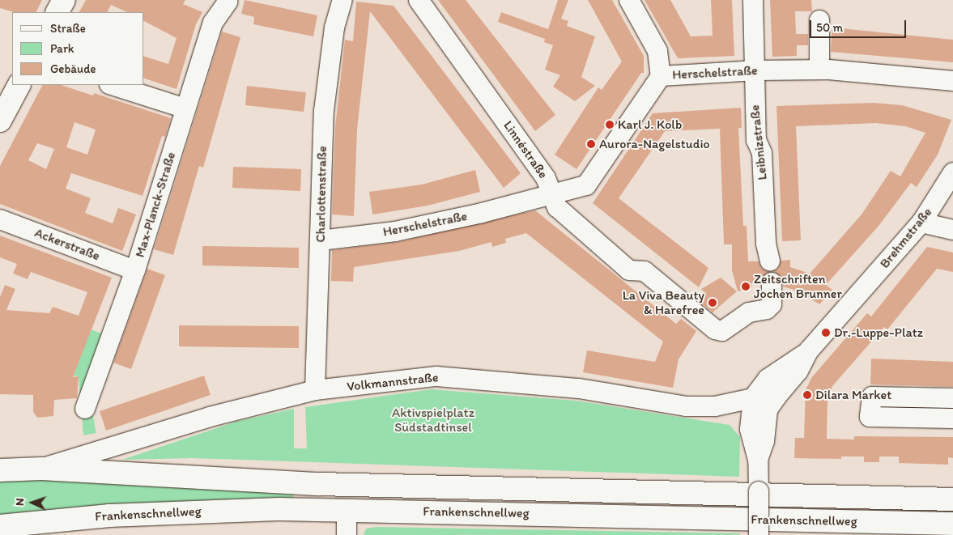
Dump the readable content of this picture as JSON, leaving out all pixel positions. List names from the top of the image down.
{
  "streets": {
    "main road": ["Frankenschnellweg"],
    "street": [
      "Herschelstraße",
      "Leibnizstraße",
      "Linnéstraße",
      "Charlottenstraße",
      "Max-Planck-Straße",
      "Brehmstraße",
      "Ackerstraße",
      "Volkmannstraße"
    ]
  },
  "crossings": [
    ["Herschelstraße", "Leibnizstraße"],
    ["Herschelstraße", "Linnéstraße"],
    ["Herschelstraße", "Charlottenstraße"],
    ["Charlottenstraße", "Volkmannstraße"],
    ["Max-Planck-Straße", "Ackerstraße"],
    ["Volkmannstraße", "Frankenschnellweg"]
  ],
  "parks": ["Aktivspielplatz Südstadtinsel"],
  "places": [
    "Karl J. Kolb",
    "Aurora-Nagelstudio",
    "Zeitschriften Jochen Brunner",
    "La Viva Beauty & Harefree",
    "Dr.-Luppe-Platz",
    "Dilara Market"
  ],
  "legend": ["Straße", "Park", "Gebäude"],
  "scale_bar": "50 m",
  "north": "left"
}
